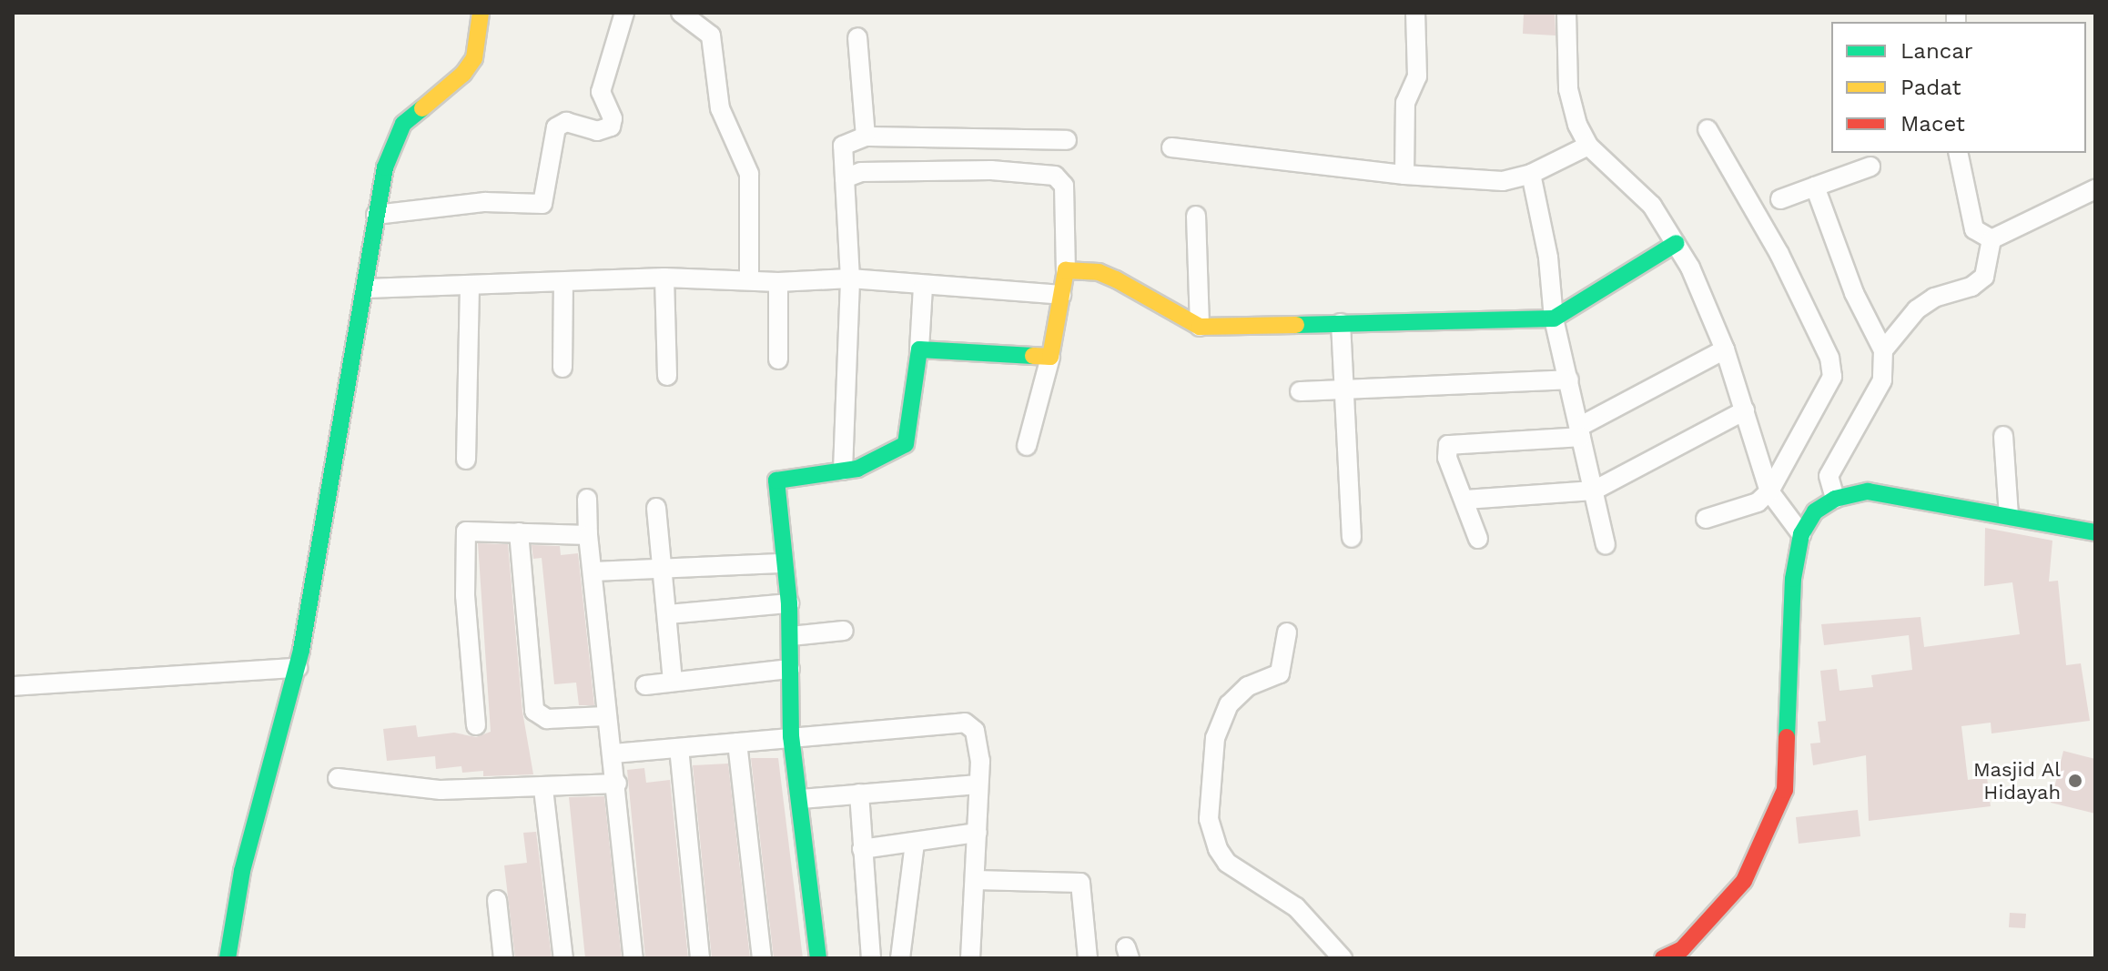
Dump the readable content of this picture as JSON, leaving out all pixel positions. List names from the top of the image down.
{
  "places": ["Masjid Al Hidayah"],
  "legend": ["Lancar", "Padat", "Macet"]
}
